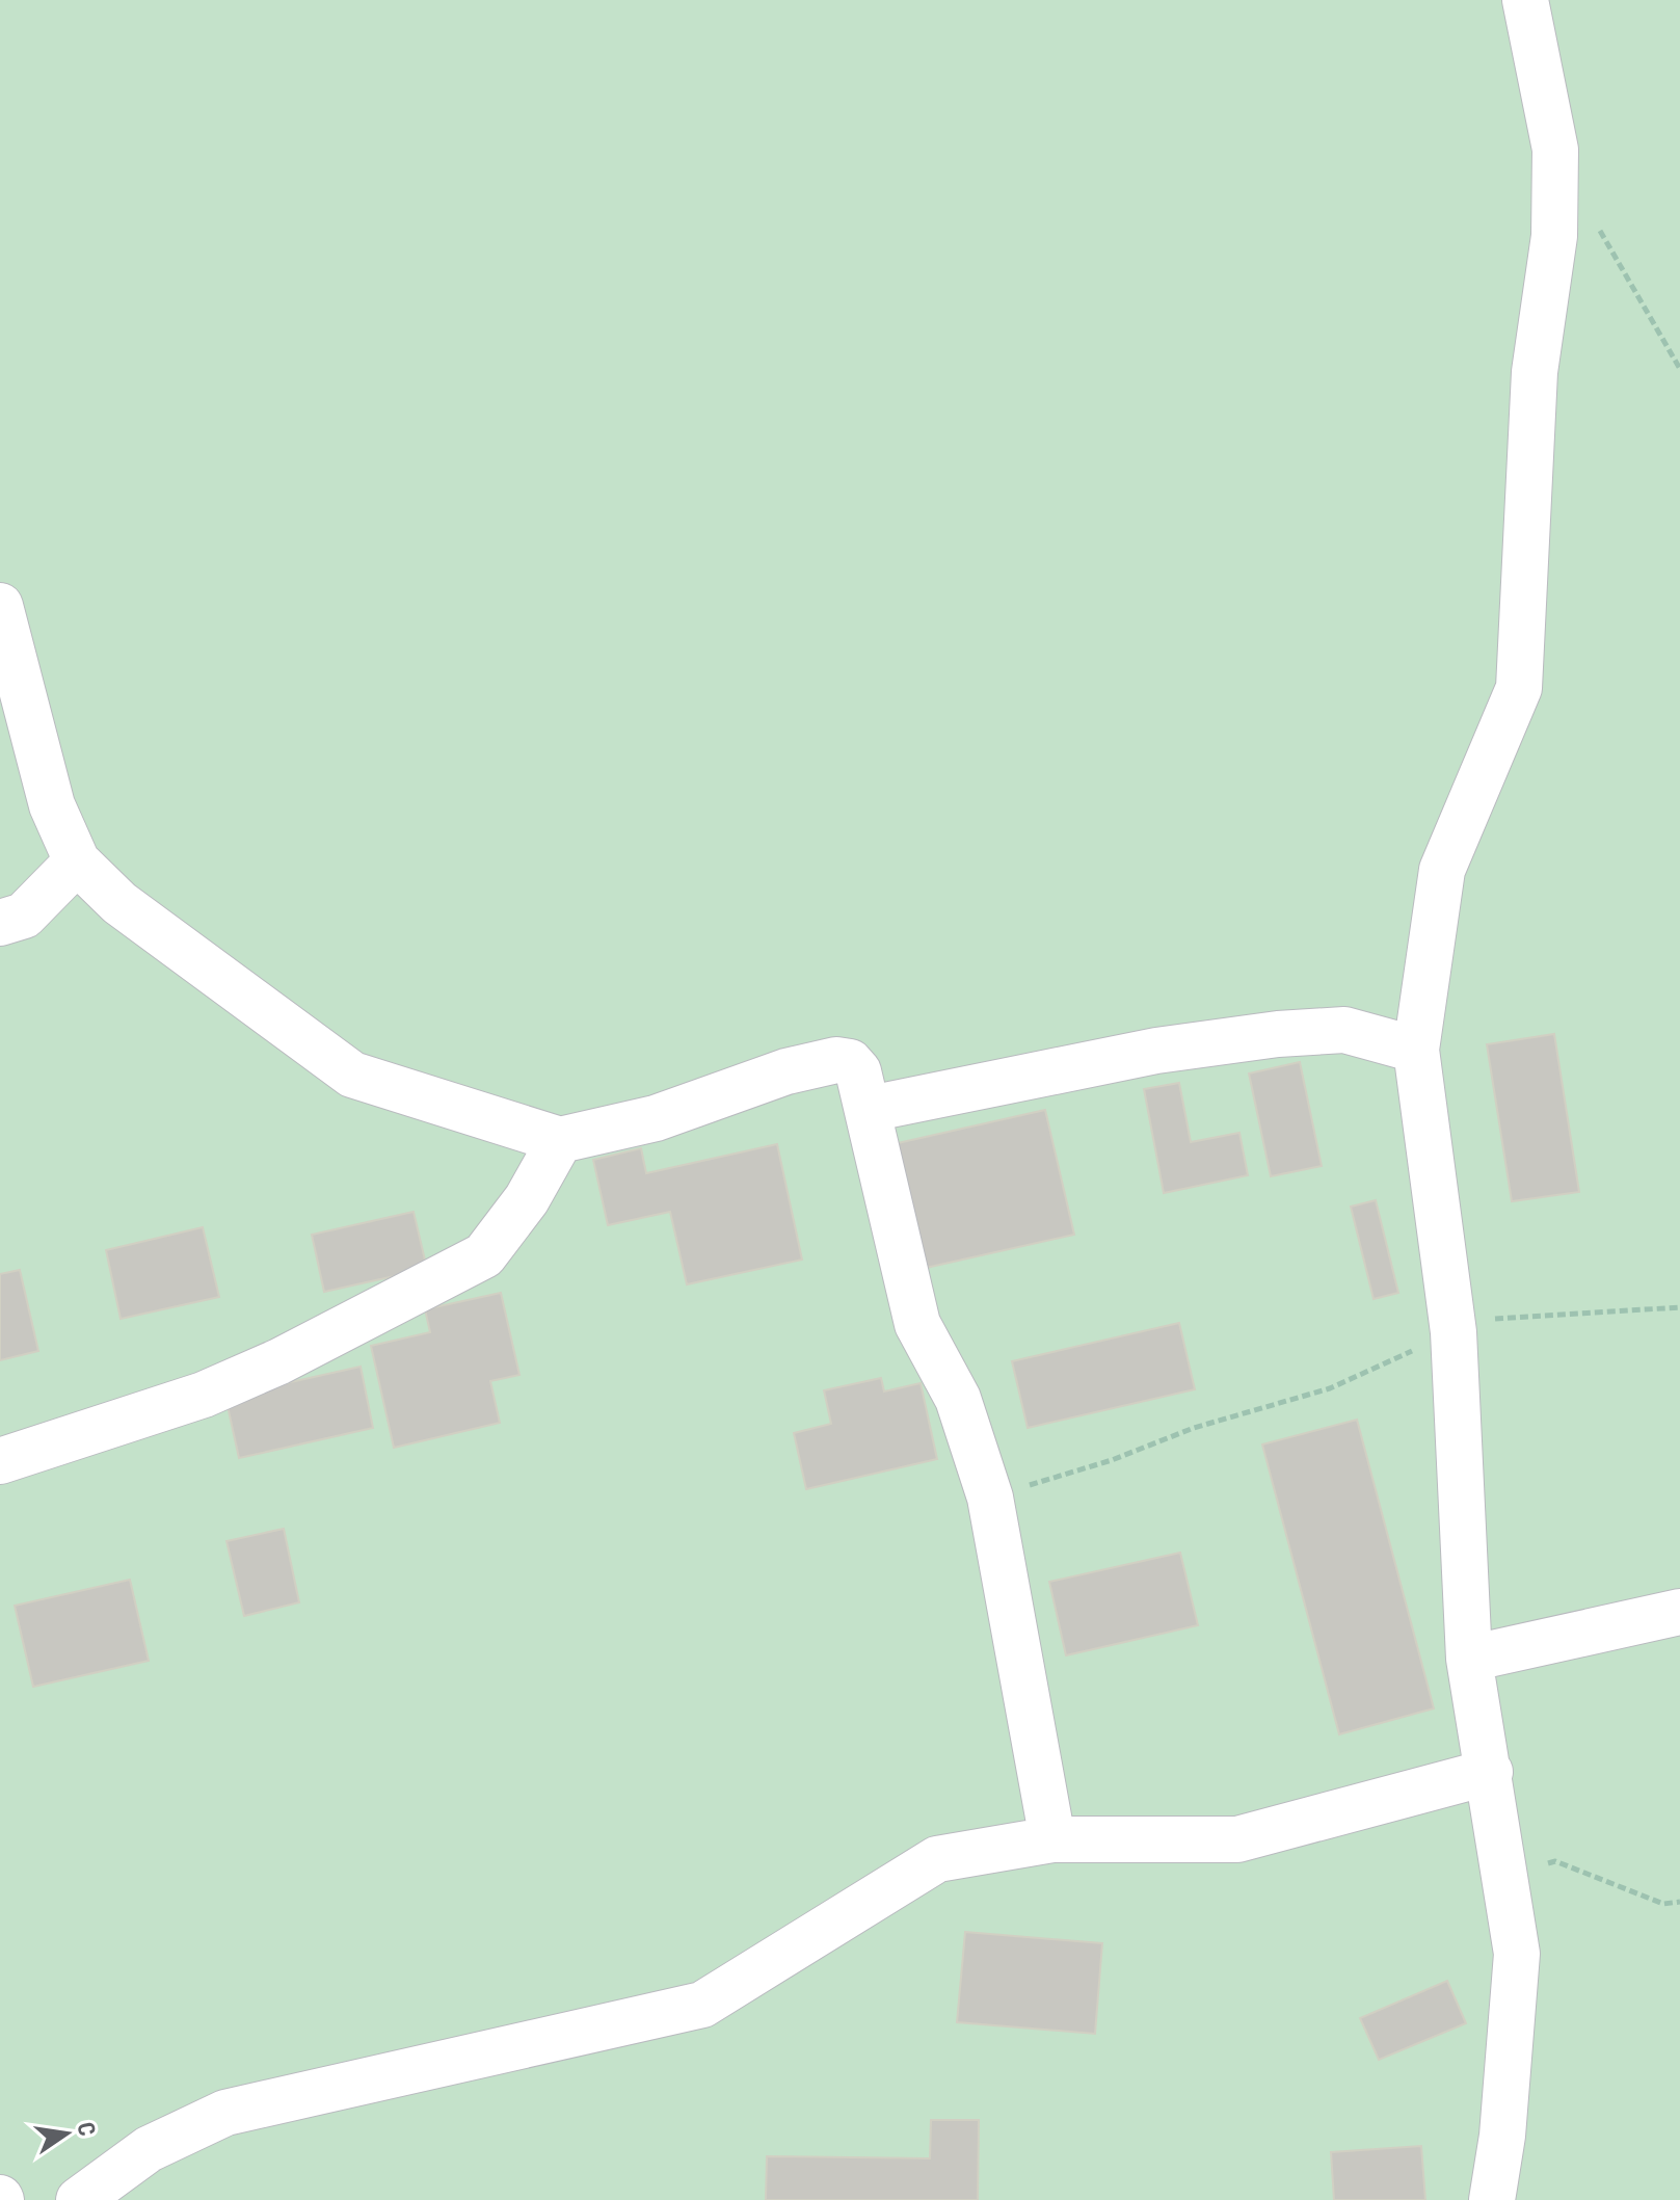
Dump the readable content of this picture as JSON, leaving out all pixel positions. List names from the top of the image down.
{
  "north": "right"
}
